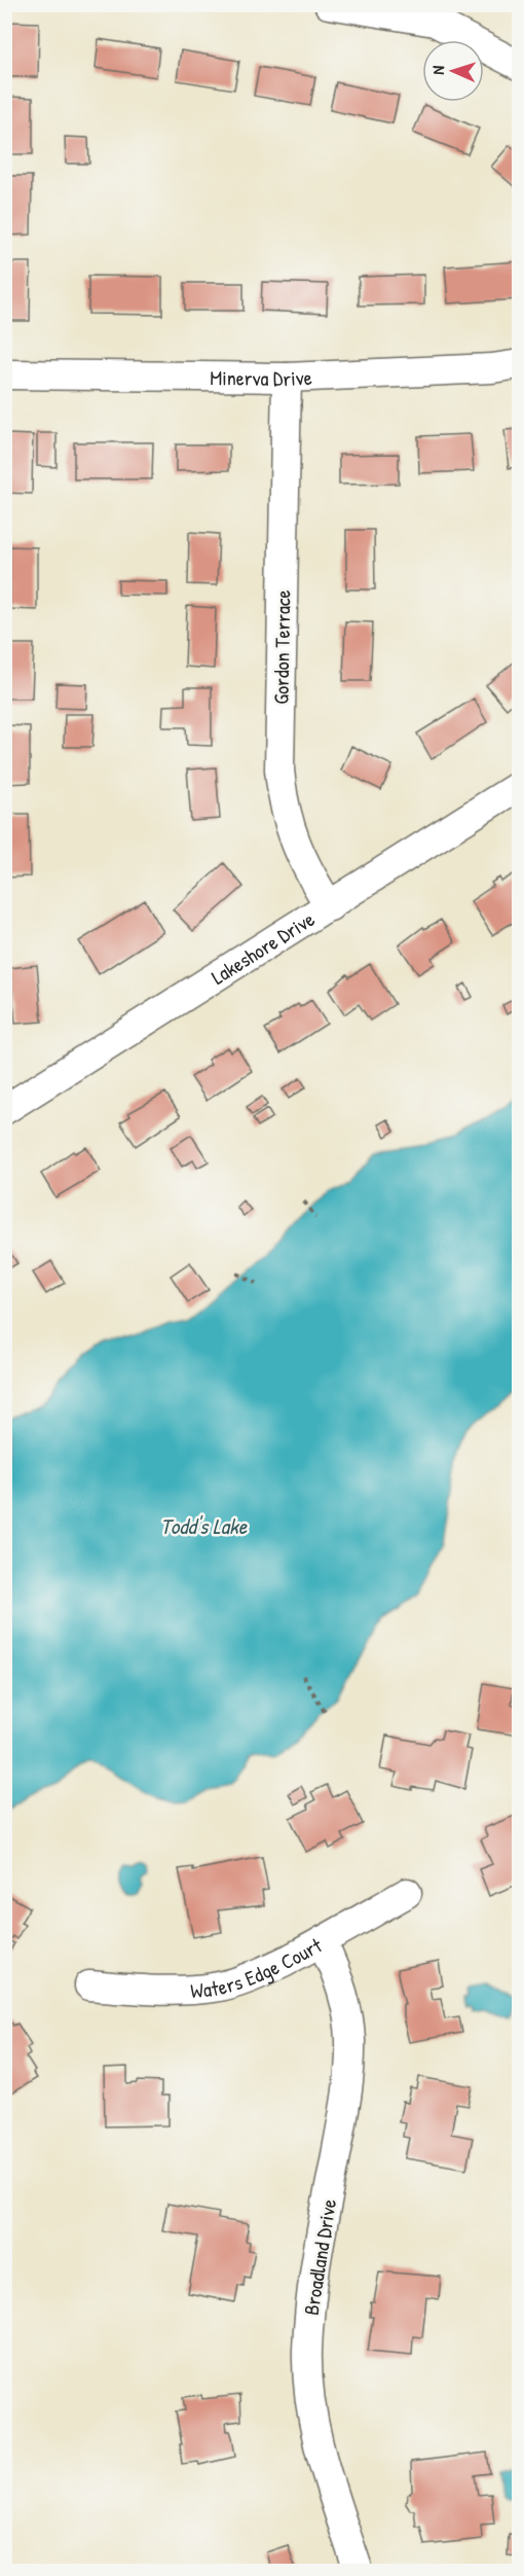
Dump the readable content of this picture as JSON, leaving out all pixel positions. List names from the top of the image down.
{
  "streets": {
    "street": [
      "Minerva Drive",
      "Gordon Terrace",
      "Lakeshore Drive",
      "Waters Edge Court",
      "Broadland Drive"
    ]
  },
  "crossings": [
    ["Minerva Drive", "Gordon Terrace"],
    ["Gordon Terrace", "Lakeshore Drive"],
    ["Waters Edge Court", "Broadland Drive"]
  ],
  "water": ["Todd's Lake"],
  "north": "left"
}
